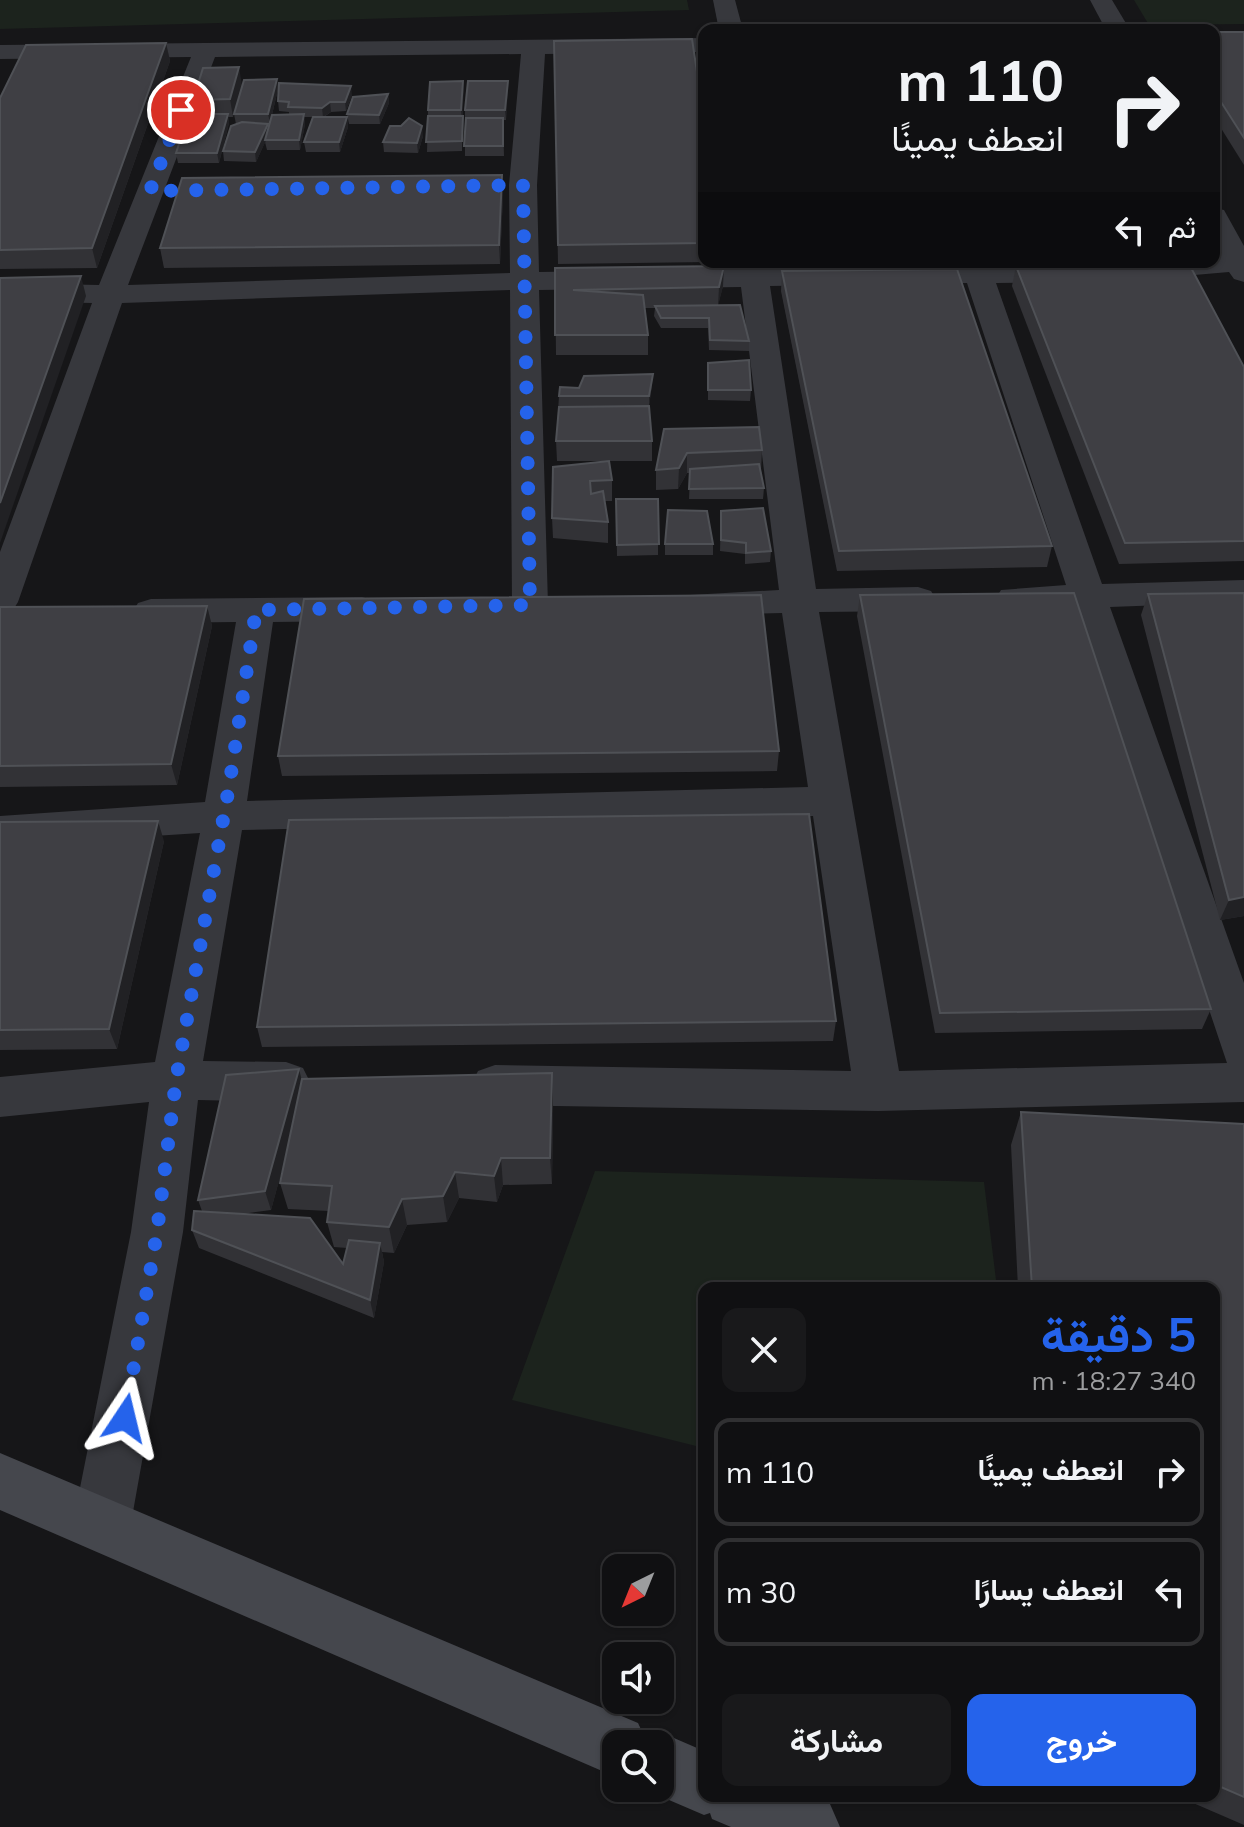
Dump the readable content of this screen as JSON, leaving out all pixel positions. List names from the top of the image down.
{
  "north": "bottom left",
  "page": {
    "turn": ["110 m", "انعطف يمينًا"],
    "then": "ثم",
    "heading": ["5 دقيقة", "340 m · 18:27"],
    "list": [
      {
        "name": "انعطف يمينًا",
        "value": "110 m"
      },
      {
        "name": "انعطف يسارًا",
        "value": "30 m"
      }
    ],
    "buttons": ["خروج", "مشاركة"]
  }
}
